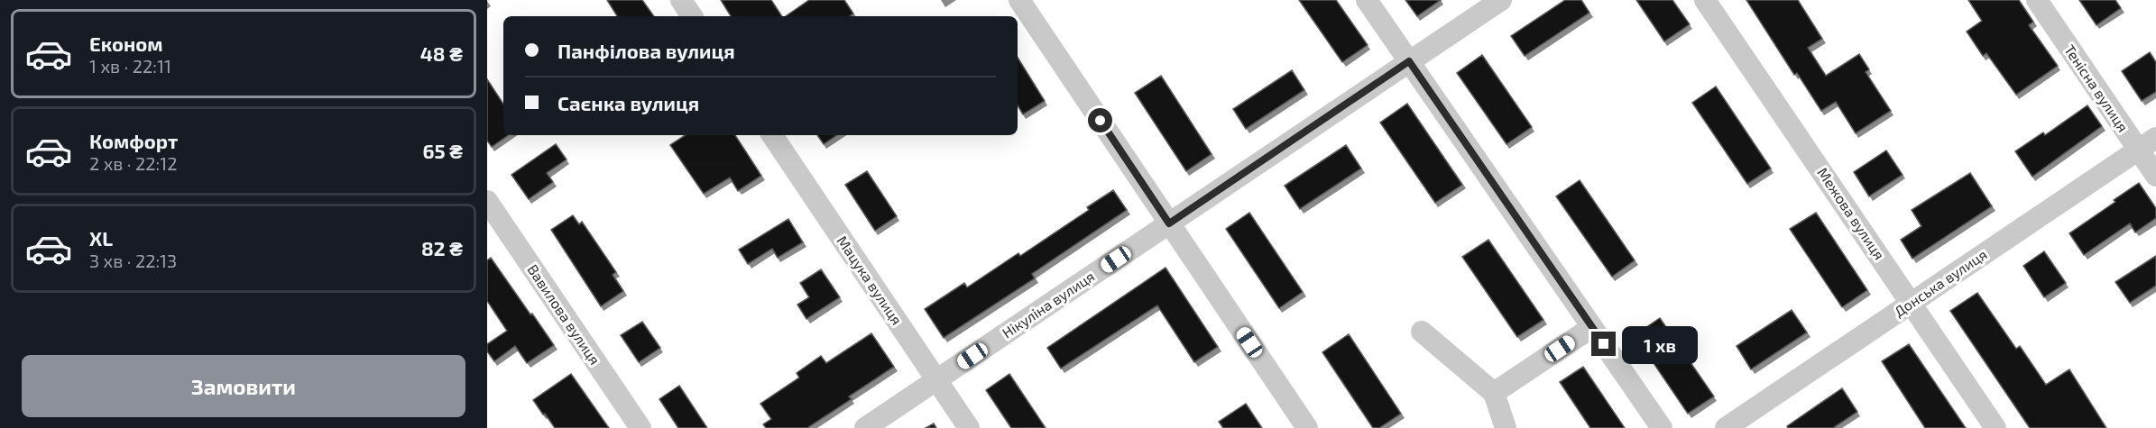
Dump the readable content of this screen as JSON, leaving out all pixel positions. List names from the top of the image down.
{
  "streets": {
    "street": [
      "Тенісна вулиця",
      "Межова вулиця",
      "Мацука вулиця",
      "Донська вулиця",
      "Нікуліна вулиця",
      "Вавилова вулиця"
    ]
  },
  "crossings": [
    ["Тенісна вулиця", "Донська вулиця"],
    ["Межова вулиця", "Донська вулиця"],
    ["Мацука вулиця", "Нікуліна вулиця"]
  ],
  "page": {
    "list": [
      {
        "name": "Економ",
        "note": "1 хв · 22:11",
        "value": "48 ₴"
      },
      {
        "name": "Комфорт",
        "note": "2 хв · 22:12",
        "value": "65 ₴"
      },
      {
        "name": "XL",
        "note": "3 хв · 22:13",
        "value": "82 ₴"
      }
    ],
    "banner": ["Панфілова вулиця", "Саєнка вулиця"],
    "bubble": "1 хв",
    "buttons": "Замовити"
  }
}
